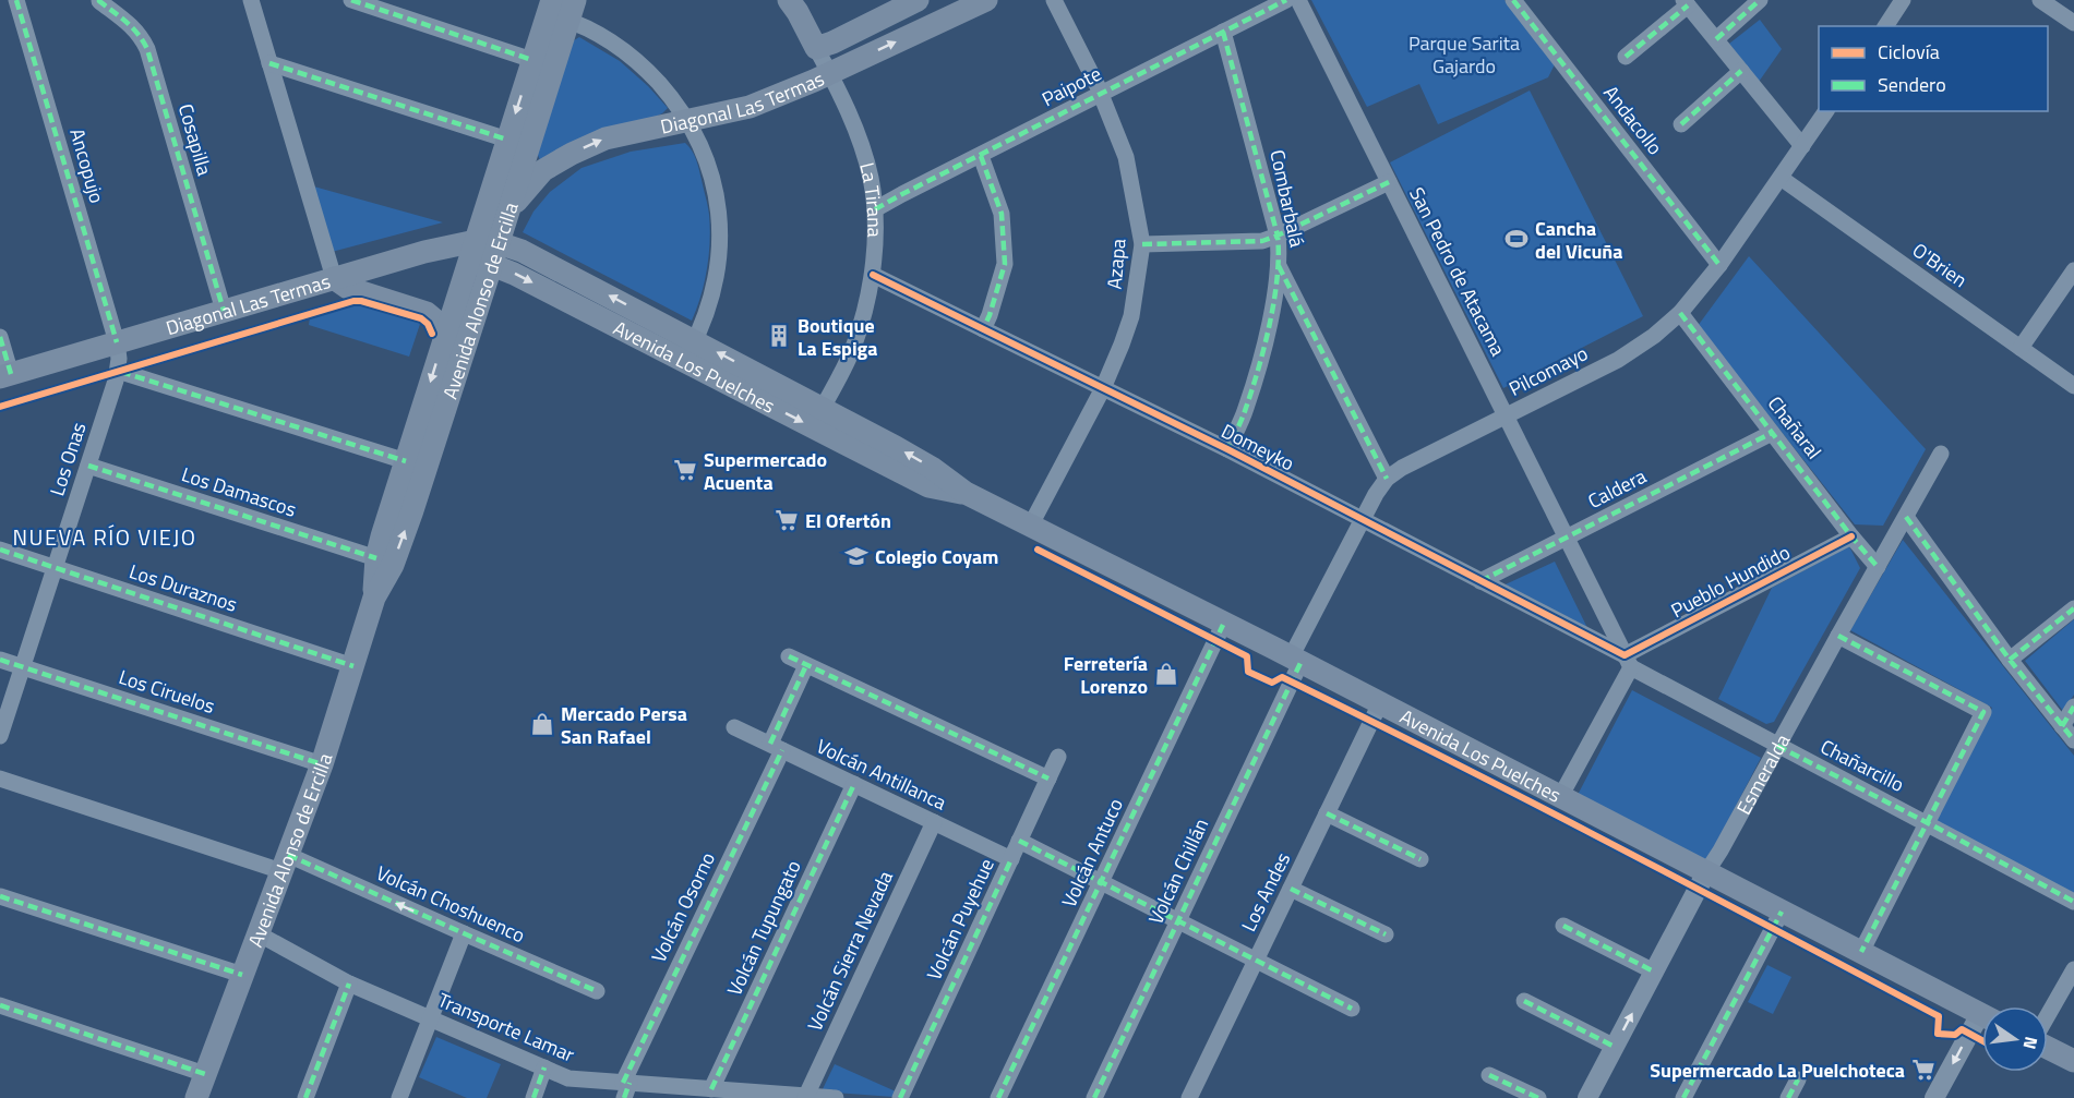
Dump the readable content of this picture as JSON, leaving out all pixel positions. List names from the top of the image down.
{
  "streets": {
    "main road": [
      "Diagonal Las Termas",
      "La Tirana",
      "Avenida Alonso de Ercilla",
      "Avenida Los Puelches"
    ],
    "street": [
      "Paipote",
      "Andacollo",
      "Cosapilla",
      "Ancopujo",
      "Combarbalá",
      "Azapa",
      "O'Brien",
      "San Pedro de Atacama",
      "Pilcomayo",
      "Chañaral",
      "Domeyko",
      "Los Onas",
      "Caldera",
      "Los Damascos",
      "Pueblo Hundido",
      "Los Duraznos",
      "Los Ciruelos",
      "Chañarcillo",
      "Volcán Antillanca",
      "Esmeralda",
      "Volcán Antuco",
      "Volcán Chillán",
      "Los Andes",
      "Volcán Choshuenco",
      "Volcán Osorno",
      "Volcán Puyehue",
      "Volcán Tupungato",
      "Volcán Sierra Nevada",
      "Transporte Lamar"
    ]
  },
  "crossings": [
    ["Paipote", "Combarbalá"],
    ["Paipote", "La Tirana"],
    ["Paipote", "Azapa"],
    ["Diagonal Las Termas", "Cosapilla"],
    ["Diagonal Las Termas", "Ancopujo"],
    ["Diagonal Las Termas", "La Tirana"],
    ["Diagonal Las Termas", "Avenida Alonso de Ercilla"],
    ["Diagonal Las Termas", "Avenida Los Puelches"],
    ["Diagonal Las Termas", "Los Onas"],
    ["Andacollo", "Pilcomayo"],
    ["Ancopujo", "Los Onas"],
    ["Combarbalá", "Domeyko"],
    ["La Tirana", "Avenida Los Puelches"],
    ["La Tirana", "Domeyko"],
    ["Azapa", "Avenida Los Puelches"],
    ["Azapa", "Domeyko"],
    ["O'Brien", "Pilcomayo"],
    ["San Pedro de Atacama", "Pilcomayo"],
    ["San Pedro de Atacama", "Domeyko"],
    ["San Pedro de Atacama", "Caldera"],
    ["San Pedro de Atacama", "Pueblo Hundido"],
    ["San Pedro de Atacama", "Chañarcillo"],
    ["Avenida Alonso de Ercilla", "Avenida Los Puelches"],
    ["Avenida Alonso de Ercilla", "Los Damascos"],
    ["Avenida Alonso de Ercilla", "Los Duraznos"],
    ["Avenida Alonso de Ercilla", "Los Ciruelos"],
    ["Avenida Alonso de Ercilla", "Volcán Choshuenco"],
    ["Avenida Alonso de Ercilla", "Transporte Lamar"],
    ["Avenida Los Puelches", "Pilcomayo"],
    ["Avenida Los Puelches", "Esmeralda"],
    ["Avenida Los Puelches", "Volcán Antuco"],
    ["Avenida Los Puelches", "Volcán Chillán"],
    ["Avenida Los Puelches", "Los Andes"],
    ["Pilcomayo", "Chañaral"],
    ["Pilcomayo", "Domeyko"],
    ["Pilcomayo", "Volcán Chillán"],
    ["Chañaral", "Caldera"],
    ["Chañaral", "Pueblo Hundido"],
    ["Chañaral", "Esmeralda"],
    ["Domeyko", "Caldera"],
    ["Domeyko", "Pueblo Hundido"],
    ["Domeyko", "Chañarcillo"],
    ["Los Onas", "Los Damascos"],
    ["Los Onas", "Los Duraznos"],
    ["Los Onas", "Los Ciruelos"],
    ["Pueblo Hundido", "Chañarcillo"],
    ["Chañarcillo", "Esmeralda"],
    ["Volcán Antillanca", "Volcán Osorno"],
    ["Volcán Antillanca", "Volcán Puyehue"],
    ["Volcán Antillanca", "Volcán Tupungato"],
    ["Volcán Antillanca", "Volcán Sierra Nevada"],
    ["Volcán Osorno", "Transporte Lamar"],
    ["Volcán Tupungato", "Transporte Lamar"],
    ["Volcán Sierra Nevada", "Transporte Lamar"]
  ],
  "districts": ["NUEVA RÍO VIEJO"],
  "parks": ["Parque Sarita Gajardo"],
  "places": {
    "sports": ["Cancha del Vicuña"],
    "building": ["Boutique La Espiga"],
    "supermarket": ["Supermercado Acuenta", "El Ofertón", "Supermercado La Puelchoteca"],
    "school or university": ["Colegio Coyam"],
    "shop": ["Ferretería Lorenzo", "Mercado Persa San Rafael"]
  },
  "legend": ["Ciclovía", "Sendero"],
  "north": "right"
}
